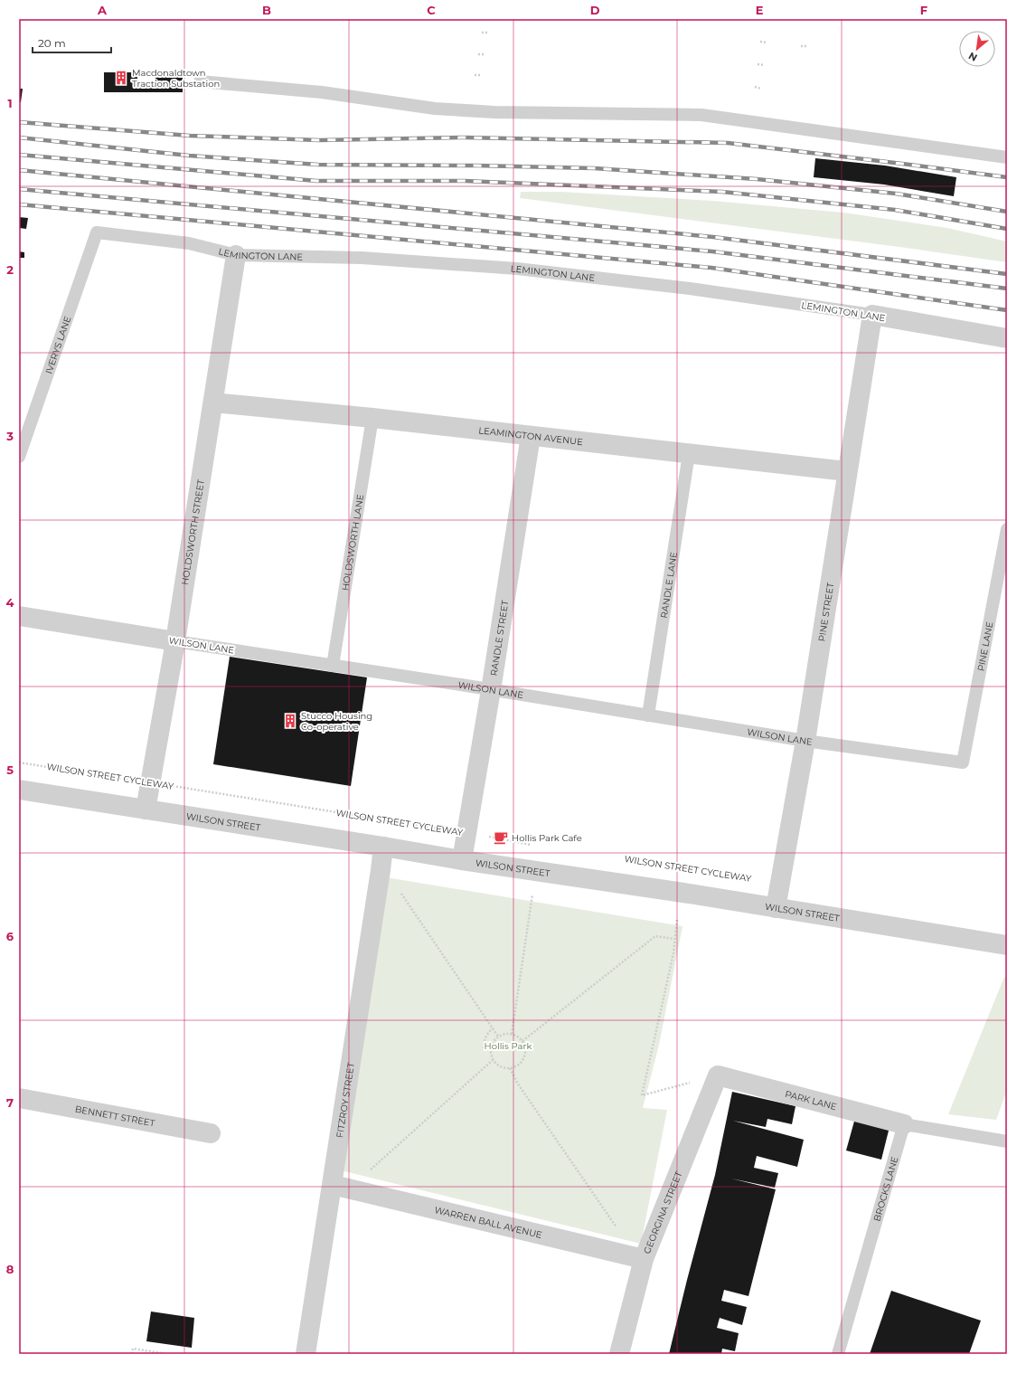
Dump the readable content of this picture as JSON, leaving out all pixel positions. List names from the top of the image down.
{
  "streets": {
    "street": [
      "LEMINGTON LANE",
      "LEAMINGTON AVENUE",
      "HOLDSWORTH STREET",
      "PINE STREET",
      "RANDLE STREET",
      "WILSON LANE",
      "WILSON STREET",
      "PARK LANE",
      "FITZROY STREET",
      "BENNETT STREET",
      "GEORGINA STREET",
      "WARREN BALL AVENUE"
    ],
    "lane": [
      "IVERYS LANE",
      "HOLDSWORTH LANE",
      "RANDLE LANE",
      "PINE LANE",
      "BROCKS LANE"
    ],
    "path": ["WILSON STREET CYCLEWAY"]
  },
  "crossings": [
    ["LEMINGTON LANE", "IVERYS LANE"],
    ["LEMINGTON LANE", "HOLDSWORTH STREET"],
    ["LEMINGTON LANE", "PINE STREET"],
    ["LEAMINGTON AVENUE", "HOLDSWORTH STREET"],
    ["LEAMINGTON AVENUE", "HOLDSWORTH LANE"],
    ["LEAMINGTON AVENUE", "RANDLE LANE"],
    ["LEAMINGTON AVENUE", "PINE STREET"],
    ["LEAMINGTON AVENUE", "RANDLE STREET"],
    ["HOLDSWORTH STREET", "WILSON LANE"],
    ["HOLDSWORTH STREET", "WILSON STREET CYCLEWAY"],
    ["HOLDSWORTH STREET", "WILSON STREET"],
    ["HOLDSWORTH LANE", "WILSON LANE"],
    ["RANDLE LANE", "WILSON LANE"],
    ["PINE STREET", "WILSON LANE"],
    ["PINE STREET", "WILSON STREET"],
    ["RANDLE STREET", "WILSON LANE"],
    ["RANDLE STREET", "WILSON STREET CYCLEWAY"],
    ["RANDLE STREET", "WILSON STREET"],
    ["WILSON LANE", "PINE LANE"],
    ["WILSON STREET", "FITZROY STREET"],
    ["PARK LANE", "BROCKS LANE"],
    ["PARK LANE", "GEORGINA STREET"],
    ["FITZROY STREET", "WARREN BALL AVENUE"],
    ["GEORGINA STREET", "WARREN BALL AVENUE"]
  ],
  "parks": ["Hollis Park"],
  "places": {
    "building": ["Macdonaldtown Traction Substation", "Stucco Housing Co-operative"],
    "cafe": ["Hollis Park Cafe"]
  },
  "scale_bar": "20 m",
  "north": "bottom left",
  "grid": {
    "columns": [
      "A",
      "B",
      "C",
      "D",
      "E",
      "F"
    ],
    "rows": [
      "1",
      "2",
      "3",
      "4",
      "5",
      "6",
      "7",
      "8"
    ]
  }
}
